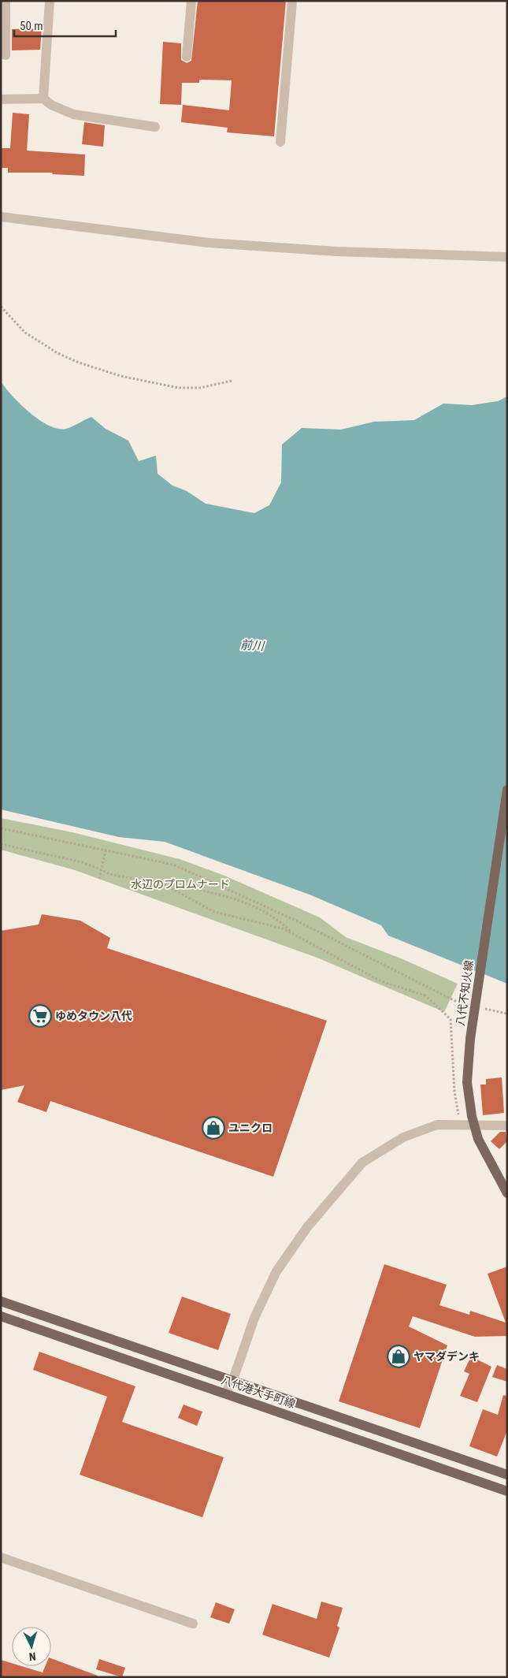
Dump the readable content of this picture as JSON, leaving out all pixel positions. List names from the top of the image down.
{
  "streets": {
    "main road": ["八代不知火線", "八代港大手町線"]
  },
  "water": ["前川"],
  "parks": ["水辺のプロムナード"],
  "places": {
    "supermarket": ["ゆめタウン八代"],
    "shop": ["ユニクロ", "ヤマダデンキ"]
  },
  "scale_bar": "50 m",
  "north": "bottom"
}
